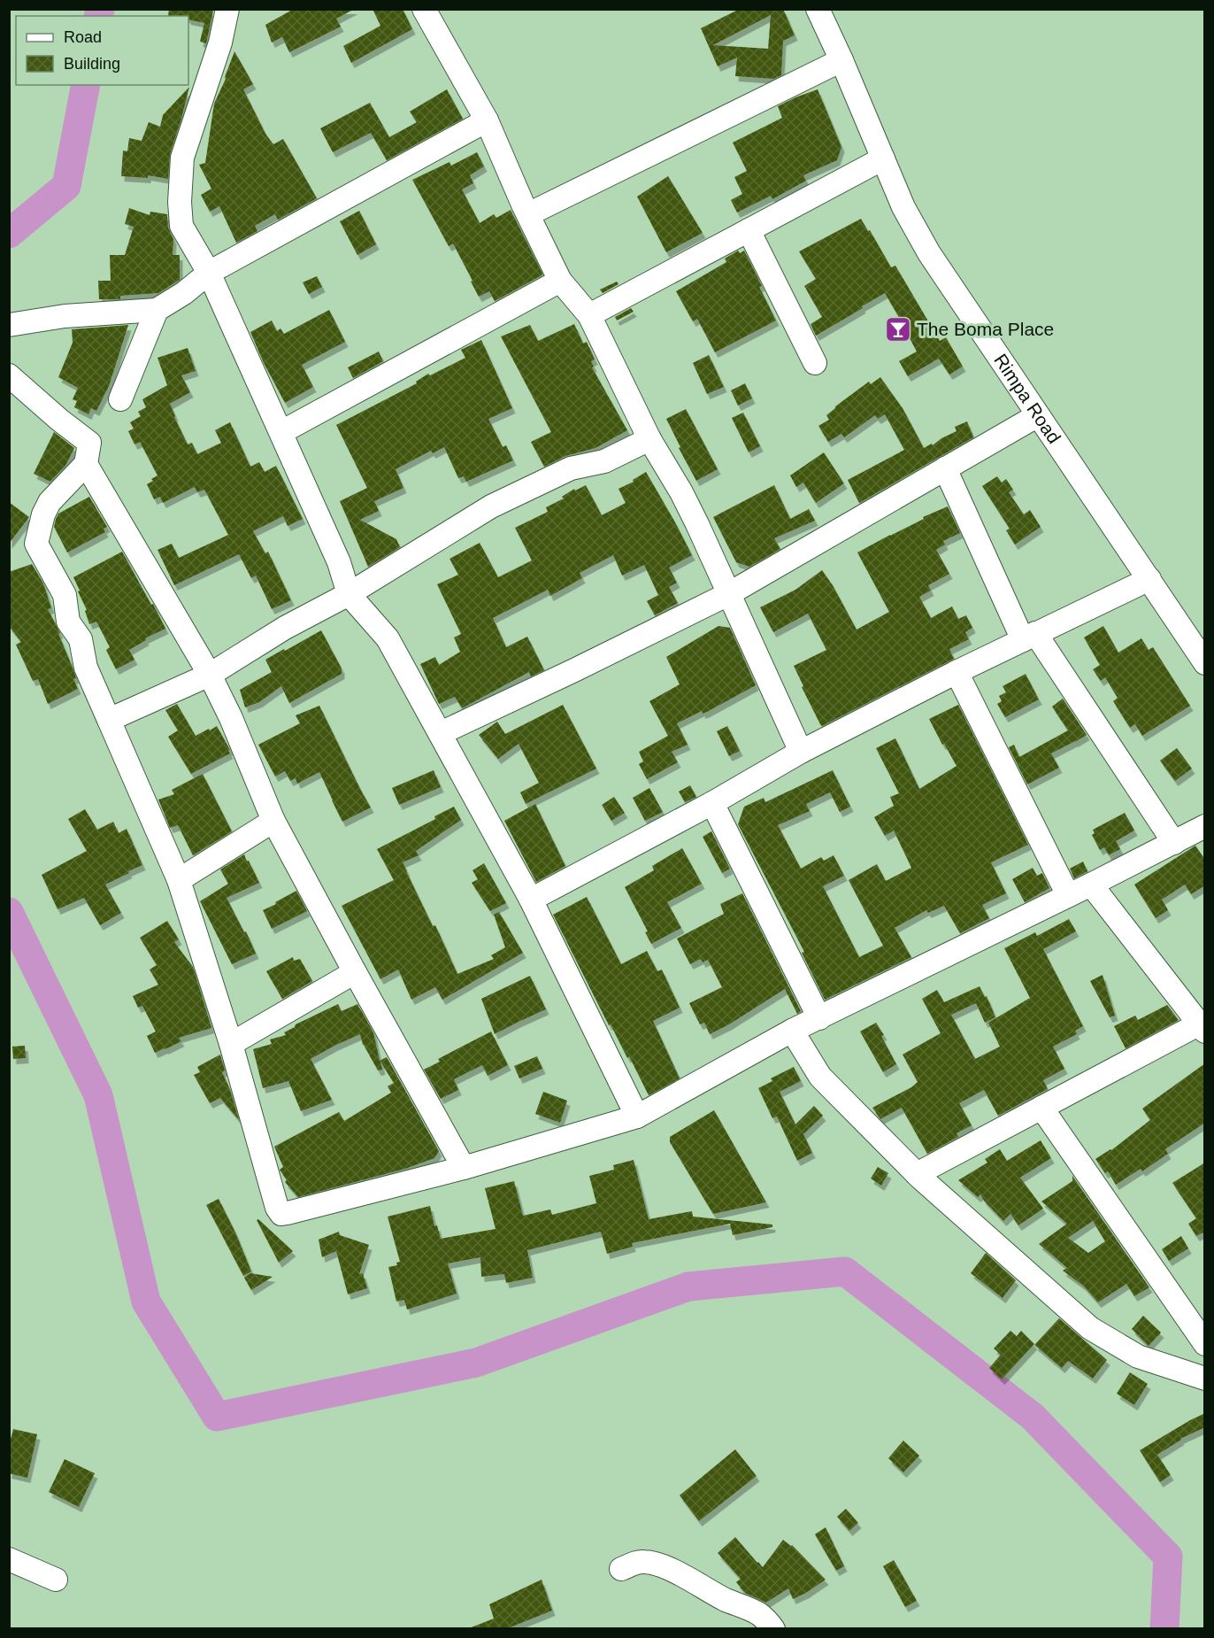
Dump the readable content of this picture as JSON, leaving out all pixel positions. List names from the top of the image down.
{
  "streets": {
    "street": ["Rimpa Road"]
  },
  "places": {
    "bar": ["The Boma Place"]
  },
  "legend": ["Road", "Building"]
}
